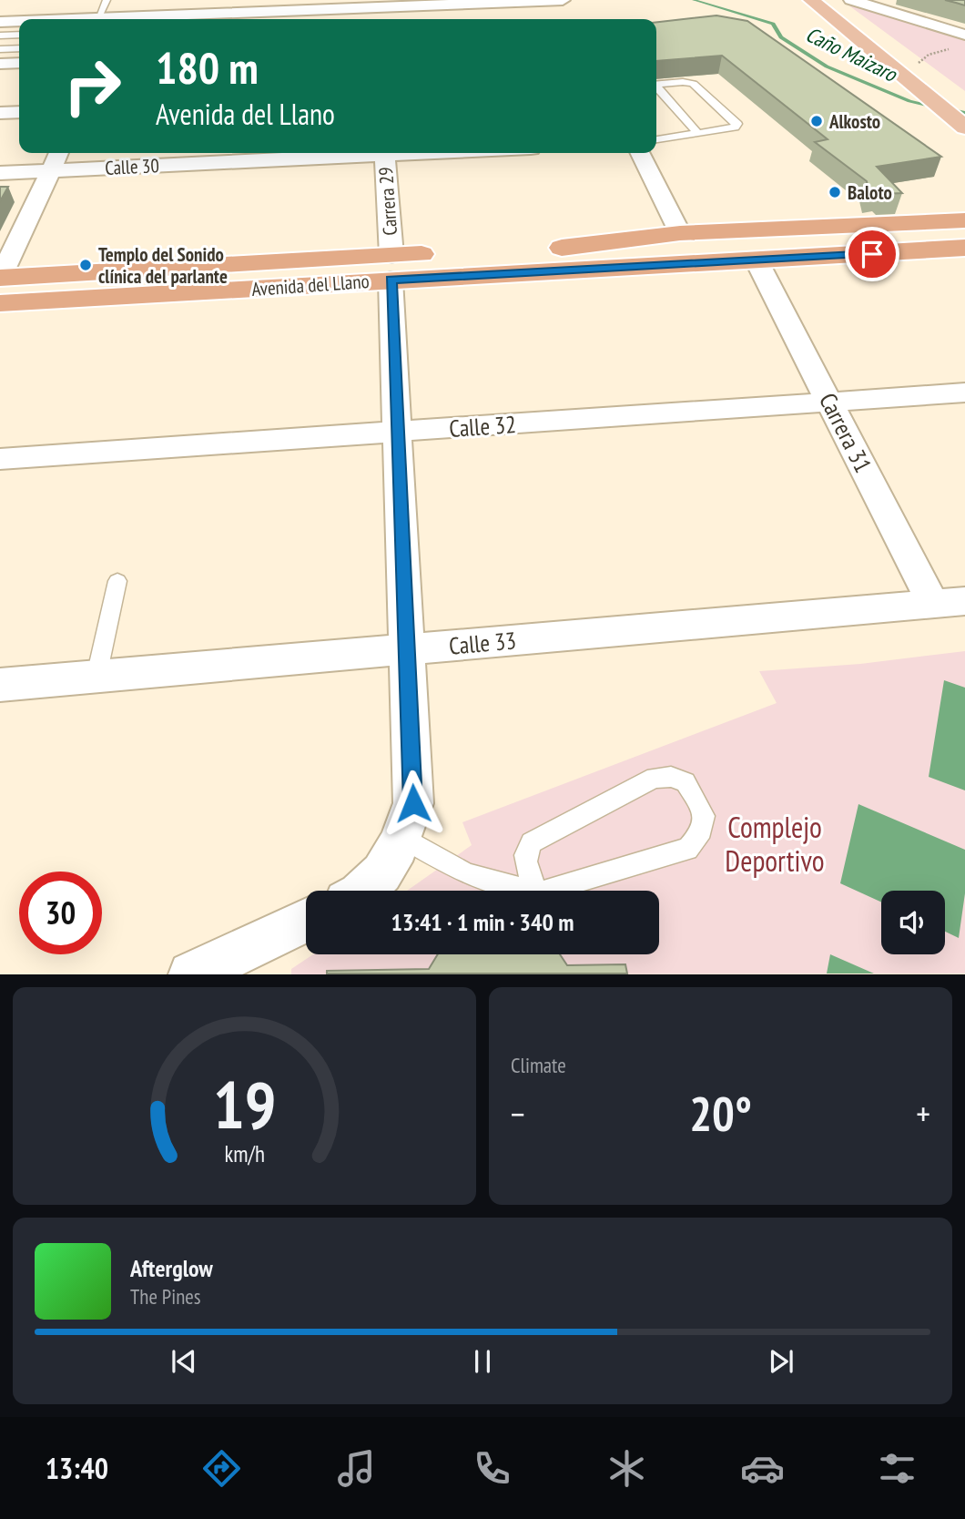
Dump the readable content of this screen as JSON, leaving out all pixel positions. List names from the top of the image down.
{
  "streets": {
    "highway": ["Avenida del Llano"],
    "street": [
      "Calle 30",
      "Carrera 29",
      "Calle 32",
      "Carrera 31",
      "Calle 33"
    ]
  },
  "crossings": [
    ["Carrera 29", "Avenida del Llano"],
    ["Carrera 29", "Calle 32"],
    ["Carrera 29", "Calle 33"],
    ["Avenida del Llano", "Carrera 31"],
    ["Calle 32", "Carrera 31"],
    ["Carrera 31", "Calle 33"]
  ],
  "water": ["Caño Maizaro"],
  "parks": ["Complejo Deportivo"],
  "places": ["Alkosto", "Baloto", "Templo del Sonido clínica del parlante"],
  "page": {
    "turn": ["180 m", "Avenida del Llano"],
    "limit": "30",
    "trip": "13:41 · 1 min · 340 m",
    "tile": "Climate",
    "heat": ["−", "20°", "+"],
    "song": ["Afterglow", "The Pines"],
    "tabs": "13:40",
    "gauge": ["19", "km/h"]
  }
}
